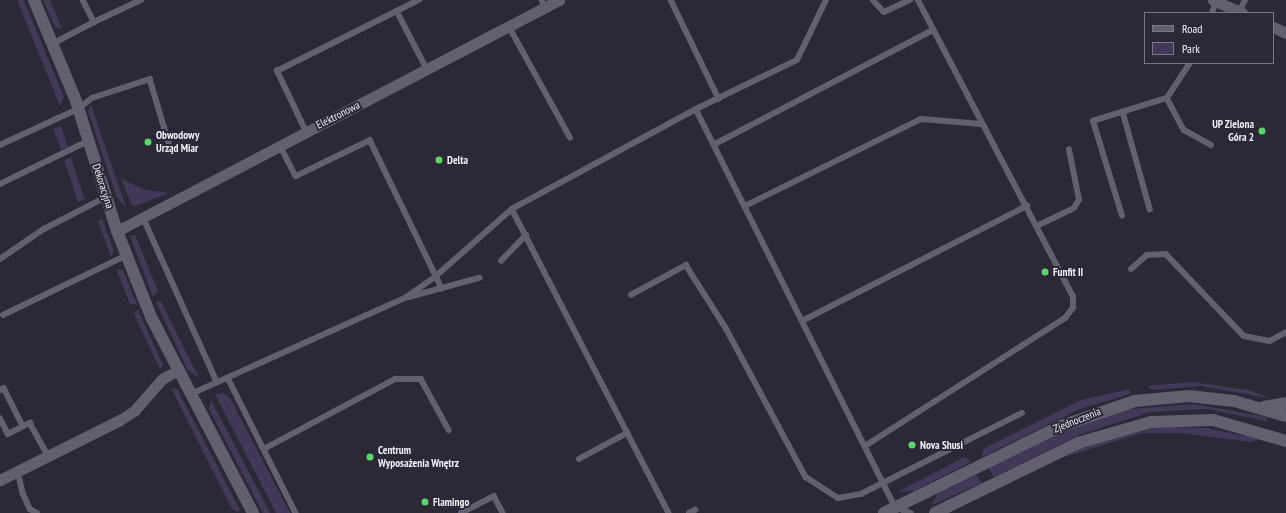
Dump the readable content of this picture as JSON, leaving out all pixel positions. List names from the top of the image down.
{
  "streets": {
    "main road": ["Dekoracyjna", "Zjednoczenia"],
    "street": ["Elektronowa"]
  },
  "crossings": [
    ["Elektronowa", "Dekoracyjna"]
  ],
  "places": [
    "UP Zielona Góra 2",
    "Obwodowy Urząd Miar",
    "Delta",
    "Funfit II",
    "Nova Shusi",
    "Centrum Wyposażenia Wnętrz",
    "Flamingo"
  ],
  "legend": ["Road", "Park"]
}
